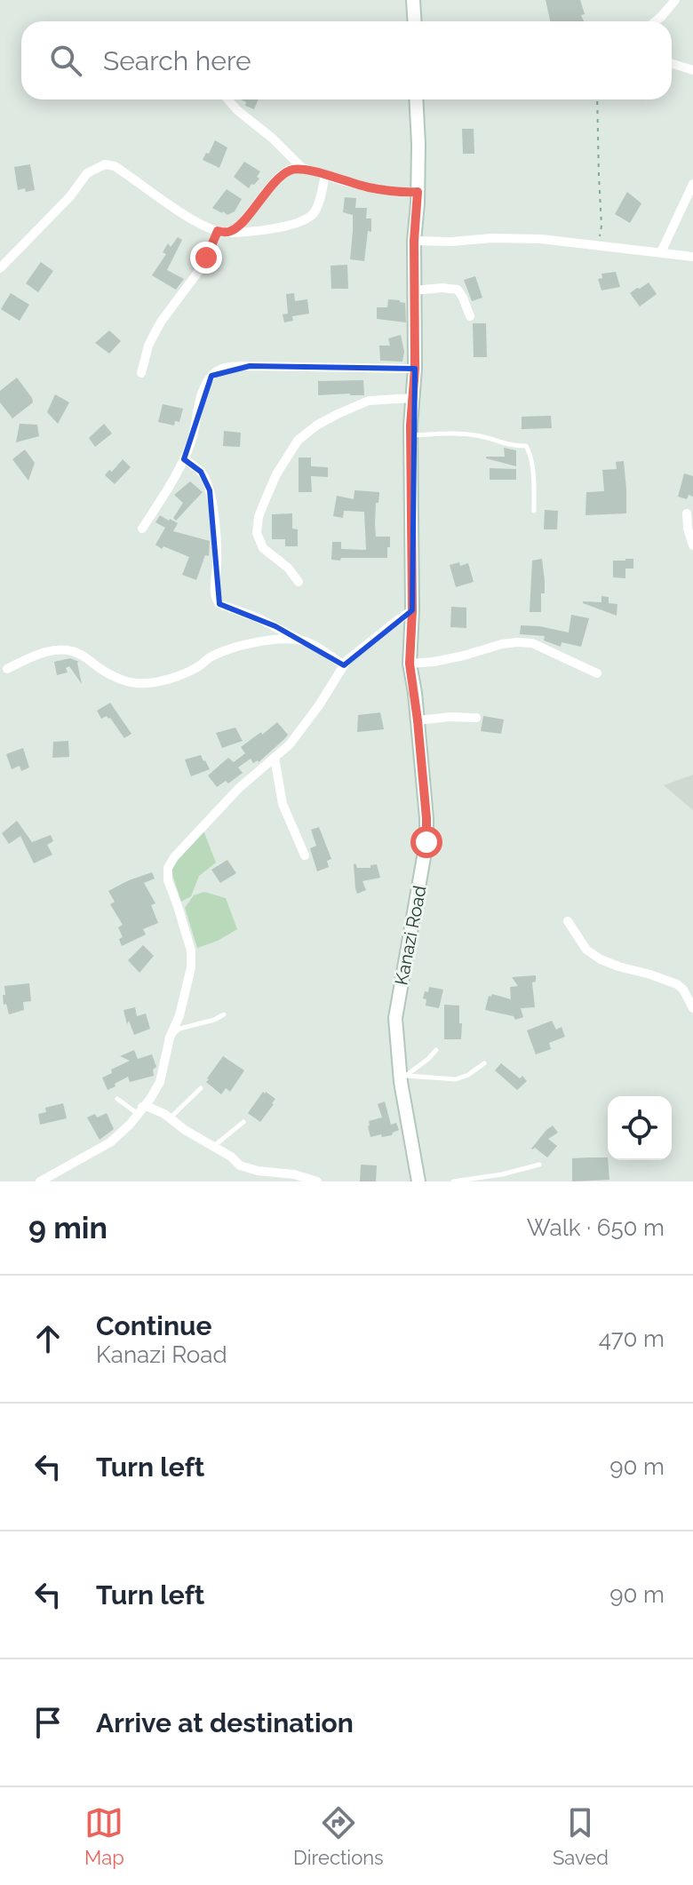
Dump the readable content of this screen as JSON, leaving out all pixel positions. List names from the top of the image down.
{
  "streets": {
    "main road": ["Kanazi Road"]
  },
  "page": {
    "search": "Search here",
    "heading": ["9 min", "Walk · 650 m"],
    "list": [
      ["Continue", "Kanazi Road", "470 m"],
      ["Turn left", "90 m"],
      ["Turn left", "90 m"],
      "Arrive at destination"
    ],
    "nav": ["Map", "Directions", "Saved"]
  }
}
